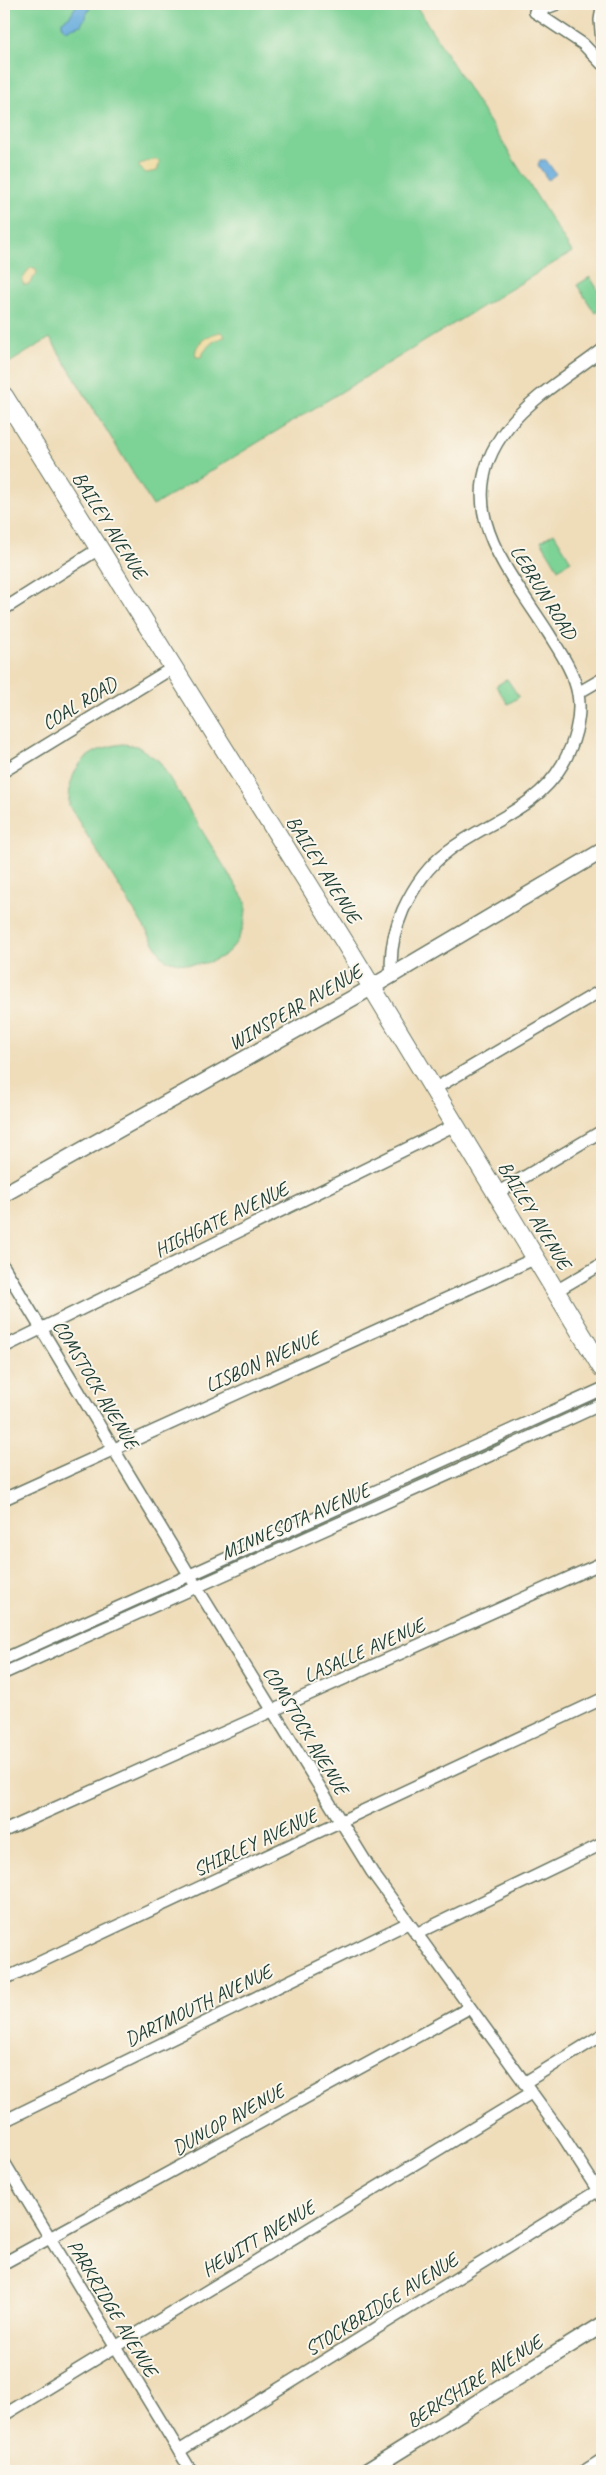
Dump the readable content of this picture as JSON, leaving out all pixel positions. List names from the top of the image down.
{
  "streets": {
    "main road": ["BAILEY AVENUE"],
    "street": [
      "LEBRUN ROAD",
      "COAL ROAD",
      "WINSPEAR AVENUE",
      "HIGHGATE AVENUE",
      "LISBON AVENUE",
      "COMSTOCK AVENUE",
      "MINNESOTA AVENUE",
      "LASALLE AVENUE",
      "SHIRLEY AVENUE",
      "DARTMOUTH AVENUE",
      "DUNLOP AVENUE",
      "HEWITT AVENUE",
      "STOCKBRIDGE AVENUE",
      "PARKRIDGE AVENUE",
      "BERKSHIRE AVENUE"
    ]
  },
  "crossings": [
    ["BAILEY AVENUE", "COAL ROAD"],
    ["BAILEY AVENUE", "WINSPEAR AVENUE"],
    ["BAILEY AVENUE", "HIGHGATE AVENUE"],
    ["BAILEY AVENUE", "LISBON AVENUE"],
    ["LEBRUN ROAD", "WINSPEAR AVENUE"],
    ["HIGHGATE AVENUE", "COMSTOCK AVENUE"],
    ["LISBON AVENUE", "COMSTOCK AVENUE"],
    ["COMSTOCK AVENUE", "MINNESOTA AVENUE"],
    ["COMSTOCK AVENUE", "LASALLE AVENUE"],
    ["COMSTOCK AVENUE", "SHIRLEY AVENUE"],
    ["COMSTOCK AVENUE", "DARTMOUTH AVENUE"],
    ["COMSTOCK AVENUE", "DUNLOP AVENUE"],
    ["COMSTOCK AVENUE", "HEWITT AVENUE"],
    ["COMSTOCK AVENUE", "STOCKBRIDGE AVENUE"],
    ["DUNLOP AVENUE", "PARKRIDGE AVENUE"],
    ["HEWITT AVENUE", "PARKRIDGE AVENUE"],
    ["STOCKBRIDGE AVENUE", "PARKRIDGE AVENUE"]
  ]
}
